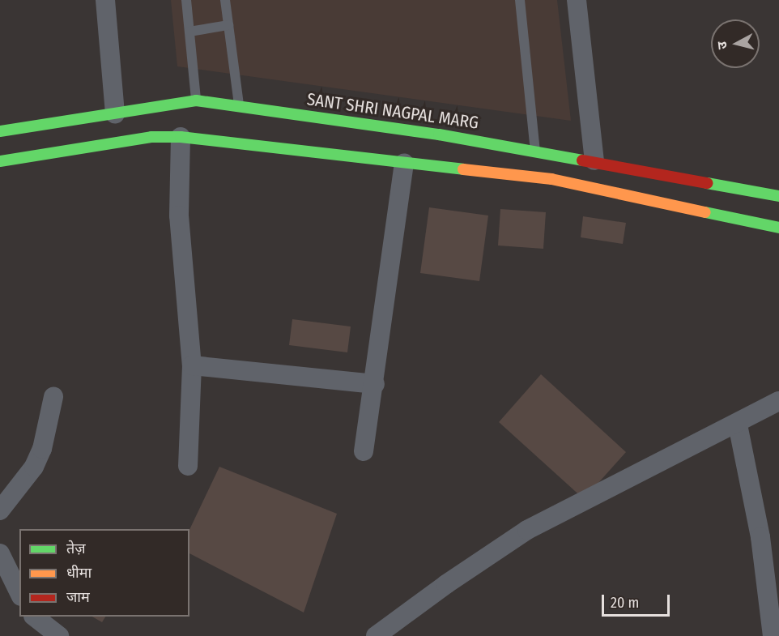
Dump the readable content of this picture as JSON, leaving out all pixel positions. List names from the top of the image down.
{
  "streets": {
    "main road": ["SANT SHRI NAGPAL MARG"]
  },
  "legend": ["तेज़", "धीमा", "जाम"],
  "scale_bar": "20 m",
  "north": "left"
}
